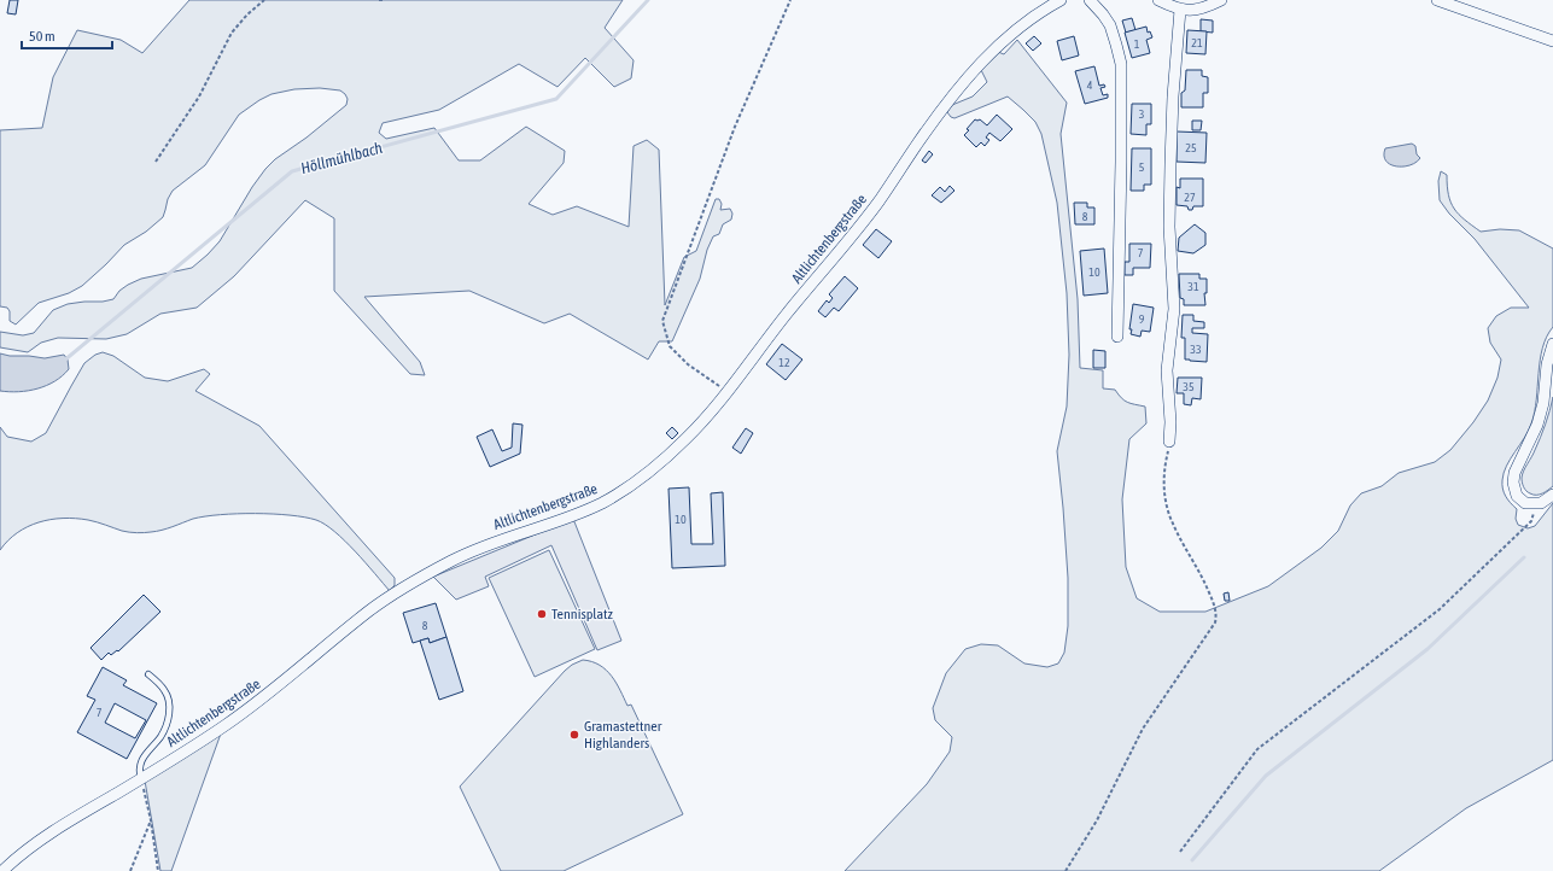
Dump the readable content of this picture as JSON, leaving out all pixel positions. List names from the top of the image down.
{
  "streets": {
    "street": ["Altlichtenbergstraße"]
  },
  "water": ["Höllmühlbach"],
  "places": ["Tennisplatz", "Gramastettner Highlanders"],
  "house_numbers": [
    "21",
    "1",
    "4",
    "3",
    "25",
    "5",
    "27",
    "8",
    "7",
    "10",
    "31",
    "9",
    "33",
    "12",
    "35",
    "10",
    "8",
    "7"
  ],
  "scale_bar": "50 m"
}
